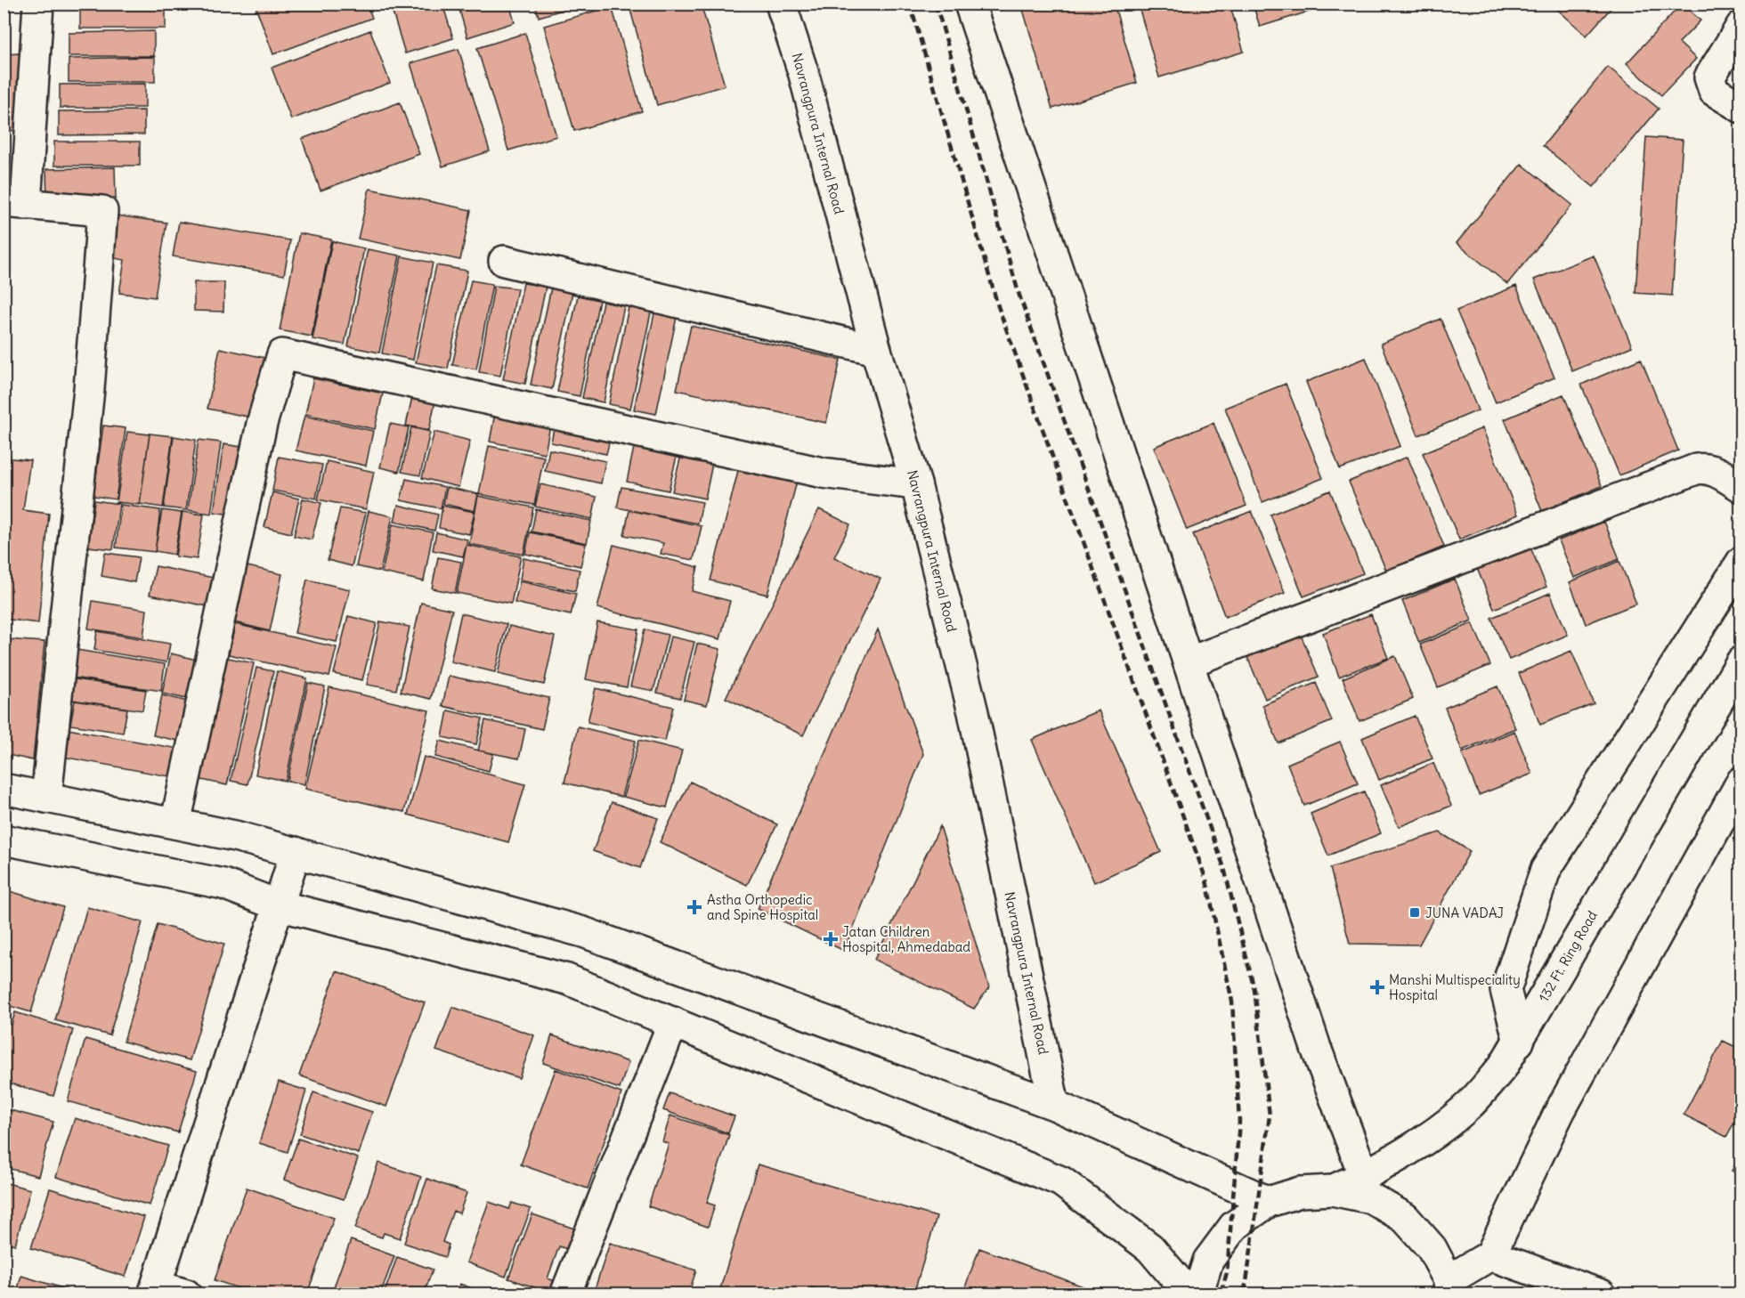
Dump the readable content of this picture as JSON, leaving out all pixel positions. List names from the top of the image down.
{
  "streets": {
    "street": ["Navrangpura Internal Road", "132 Ft. Ring Road"]
  },
  "places": {
    "health": ["Astha Orthopedic and Spine Hospital", "Jatan Children Hospital, Ahmedabad", "Manshi Multispeciality Hospital"],
    "transit": ["JUNA VADAJ"]
  }
}
